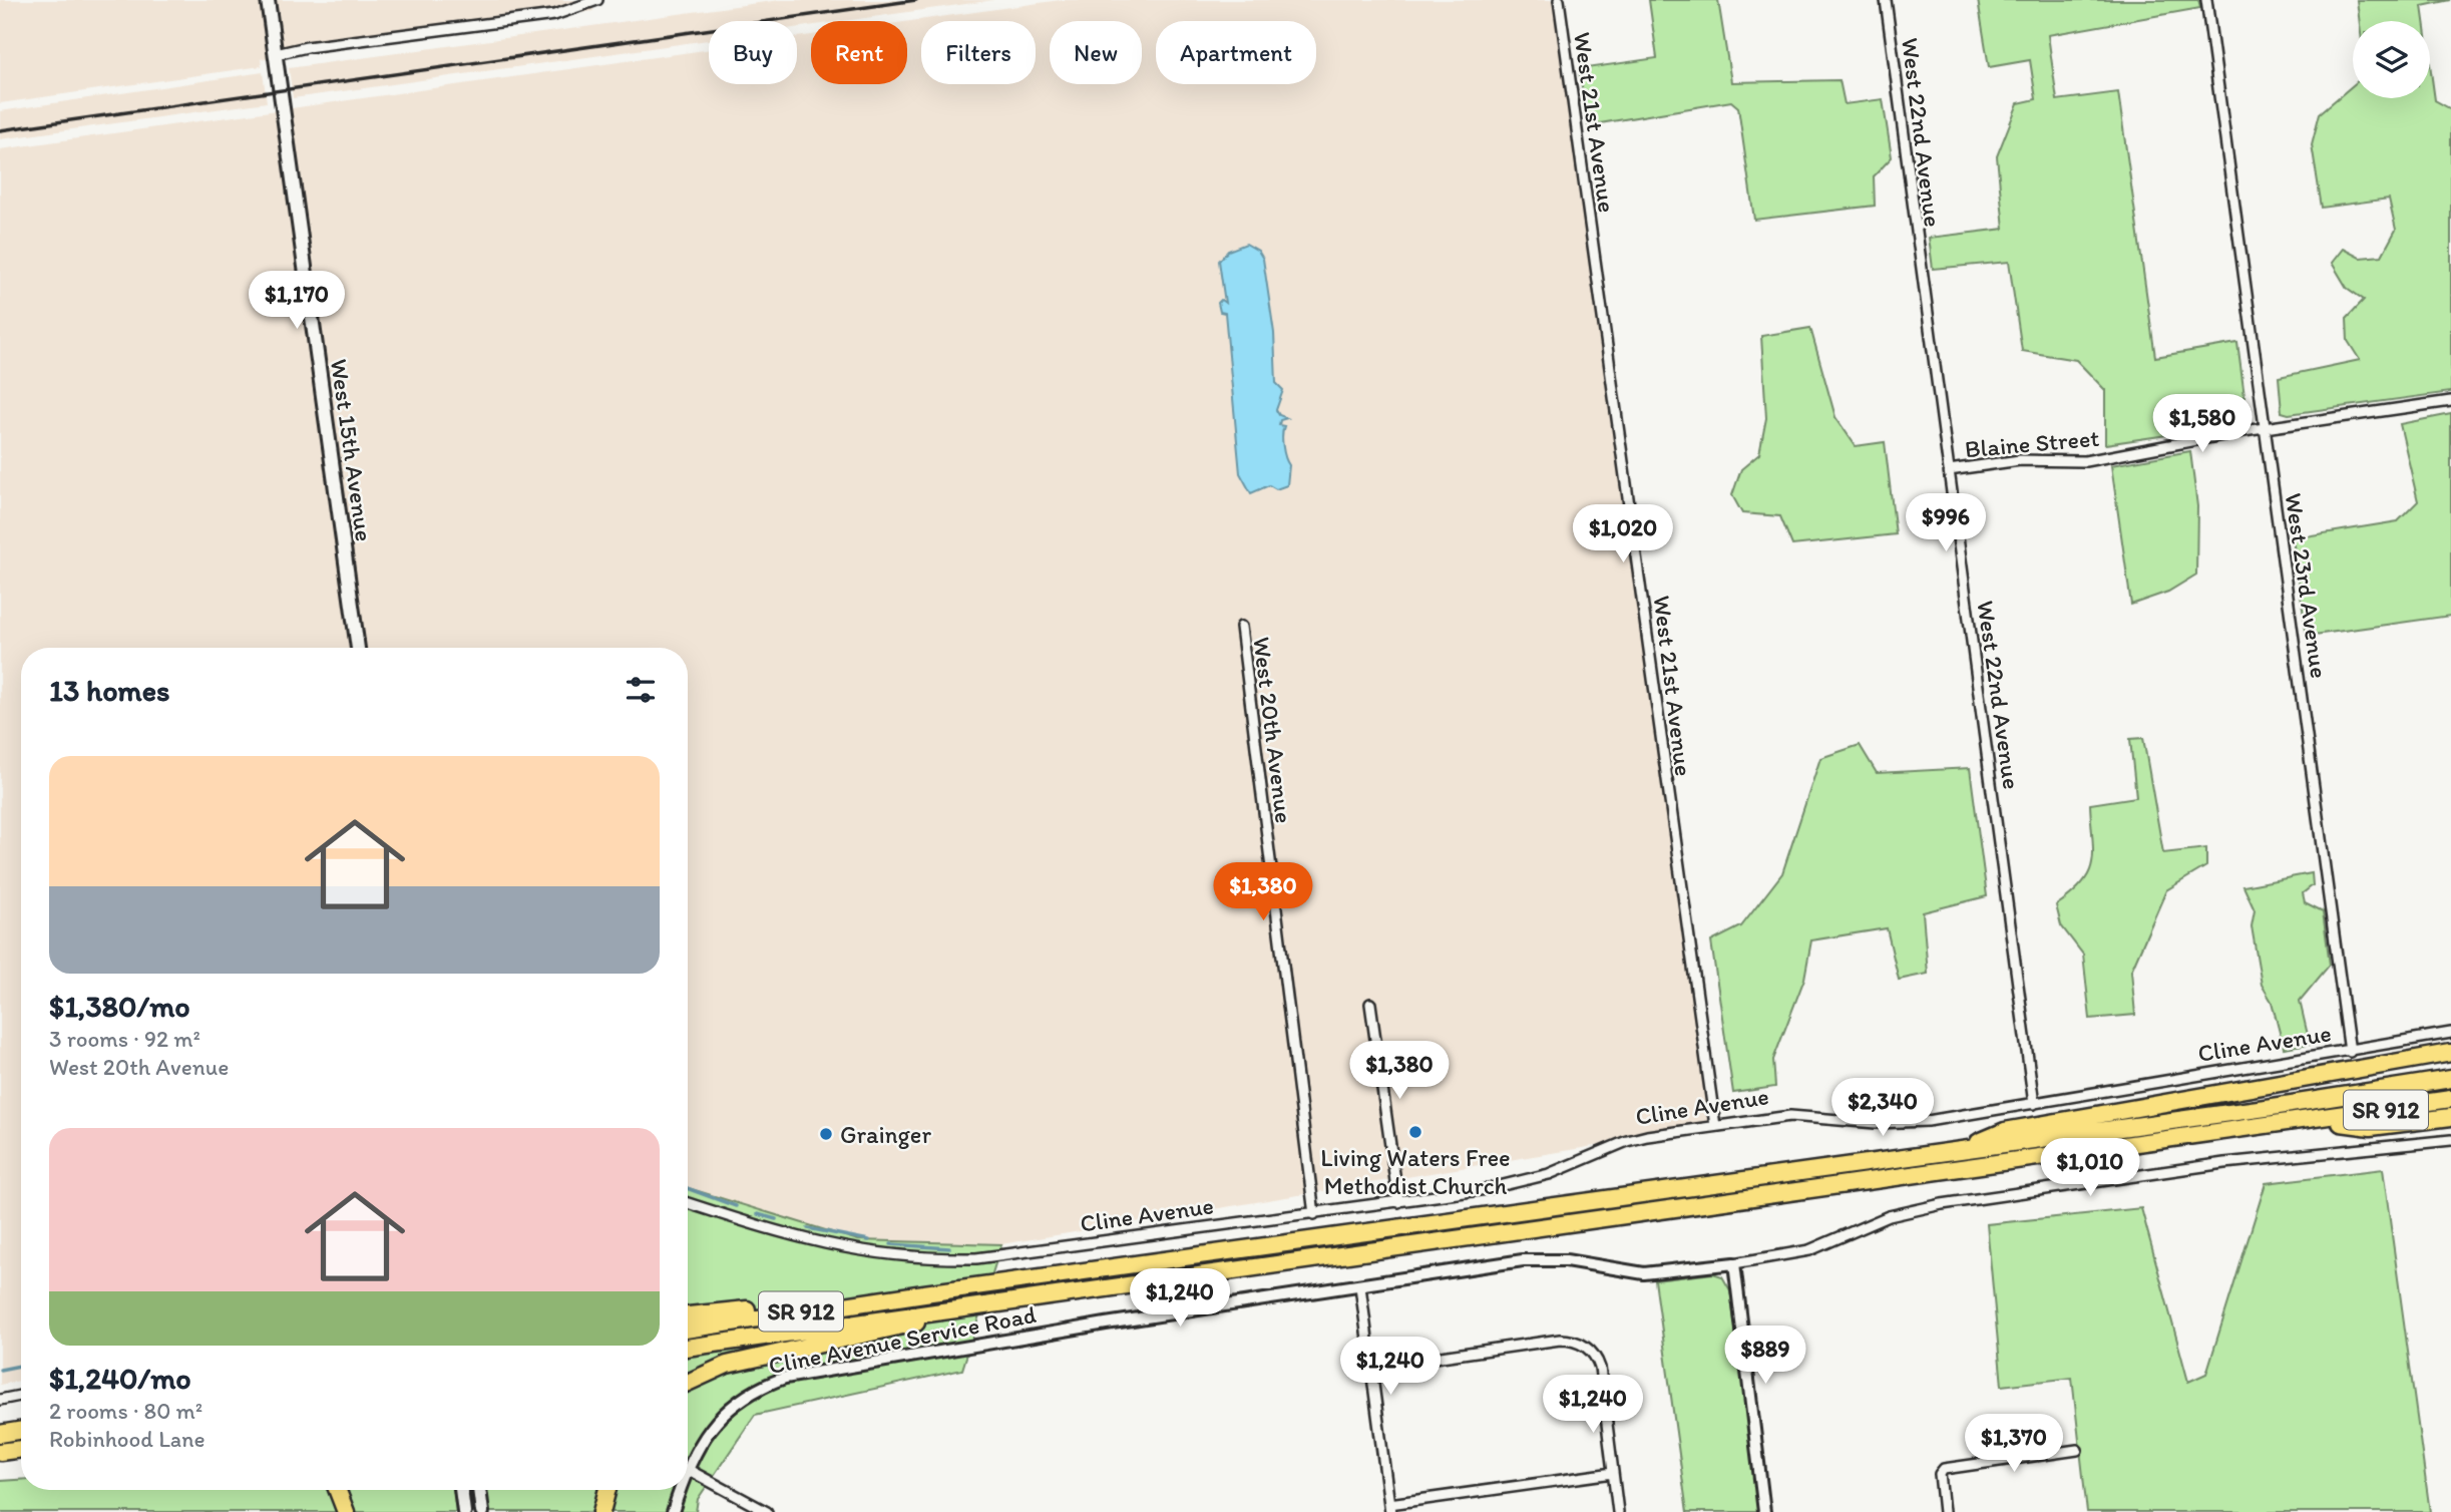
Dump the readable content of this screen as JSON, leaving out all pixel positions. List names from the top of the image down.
{
  "streets": {
    "highway": ["Cline Avenue", "SR 912"],
    "main road": ["West 15th Avenue"],
    "street": [
      "West 21st Avenue",
      "West 22nd Avenue",
      "Blaine Street",
      "West 23rd Avenue",
      "West 20th Avenue",
      "Cline Avenue Service Road"
    ]
  },
  "crossings": [
    ["West 21st Avenue", "Cline Avenue"],
    ["West 22nd Avenue", "Blaine Street"],
    ["West 22nd Avenue", "Cline Avenue"],
    ["Blaine Street", "West 23rd Avenue"],
    ["West 23rd Avenue", "Cline Avenue"],
    ["West 20th Avenue", "Cline Avenue"]
  ],
  "places": ["Living Waters Free Methodist Church", "Grainger"],
  "page": {
    "chip": [
      "Buy",
      "Rent",
      "Filters",
      "New",
      "Apartment"
    ],
    "price": [
      "$1,170",
      "$1,580",
      "$996",
      "$1,020",
      "$1,380",
      "$1,380",
      "$2,340",
      "$1,010",
      "$1,240",
      "$889",
      "$1,240",
      "$1,240",
      "$1,370"
    ],
    "heading": "13 homes",
    "list": [
      {
        "name": "$1,380/mo",
        "note": "3 rooms · 92 m² · West 20th Avenue"
      },
      {
        "name": "$1,240/mo",
        "note": "2 rooms · 80 m² · Robinhood Lane"
      }
    ]
  }
}
